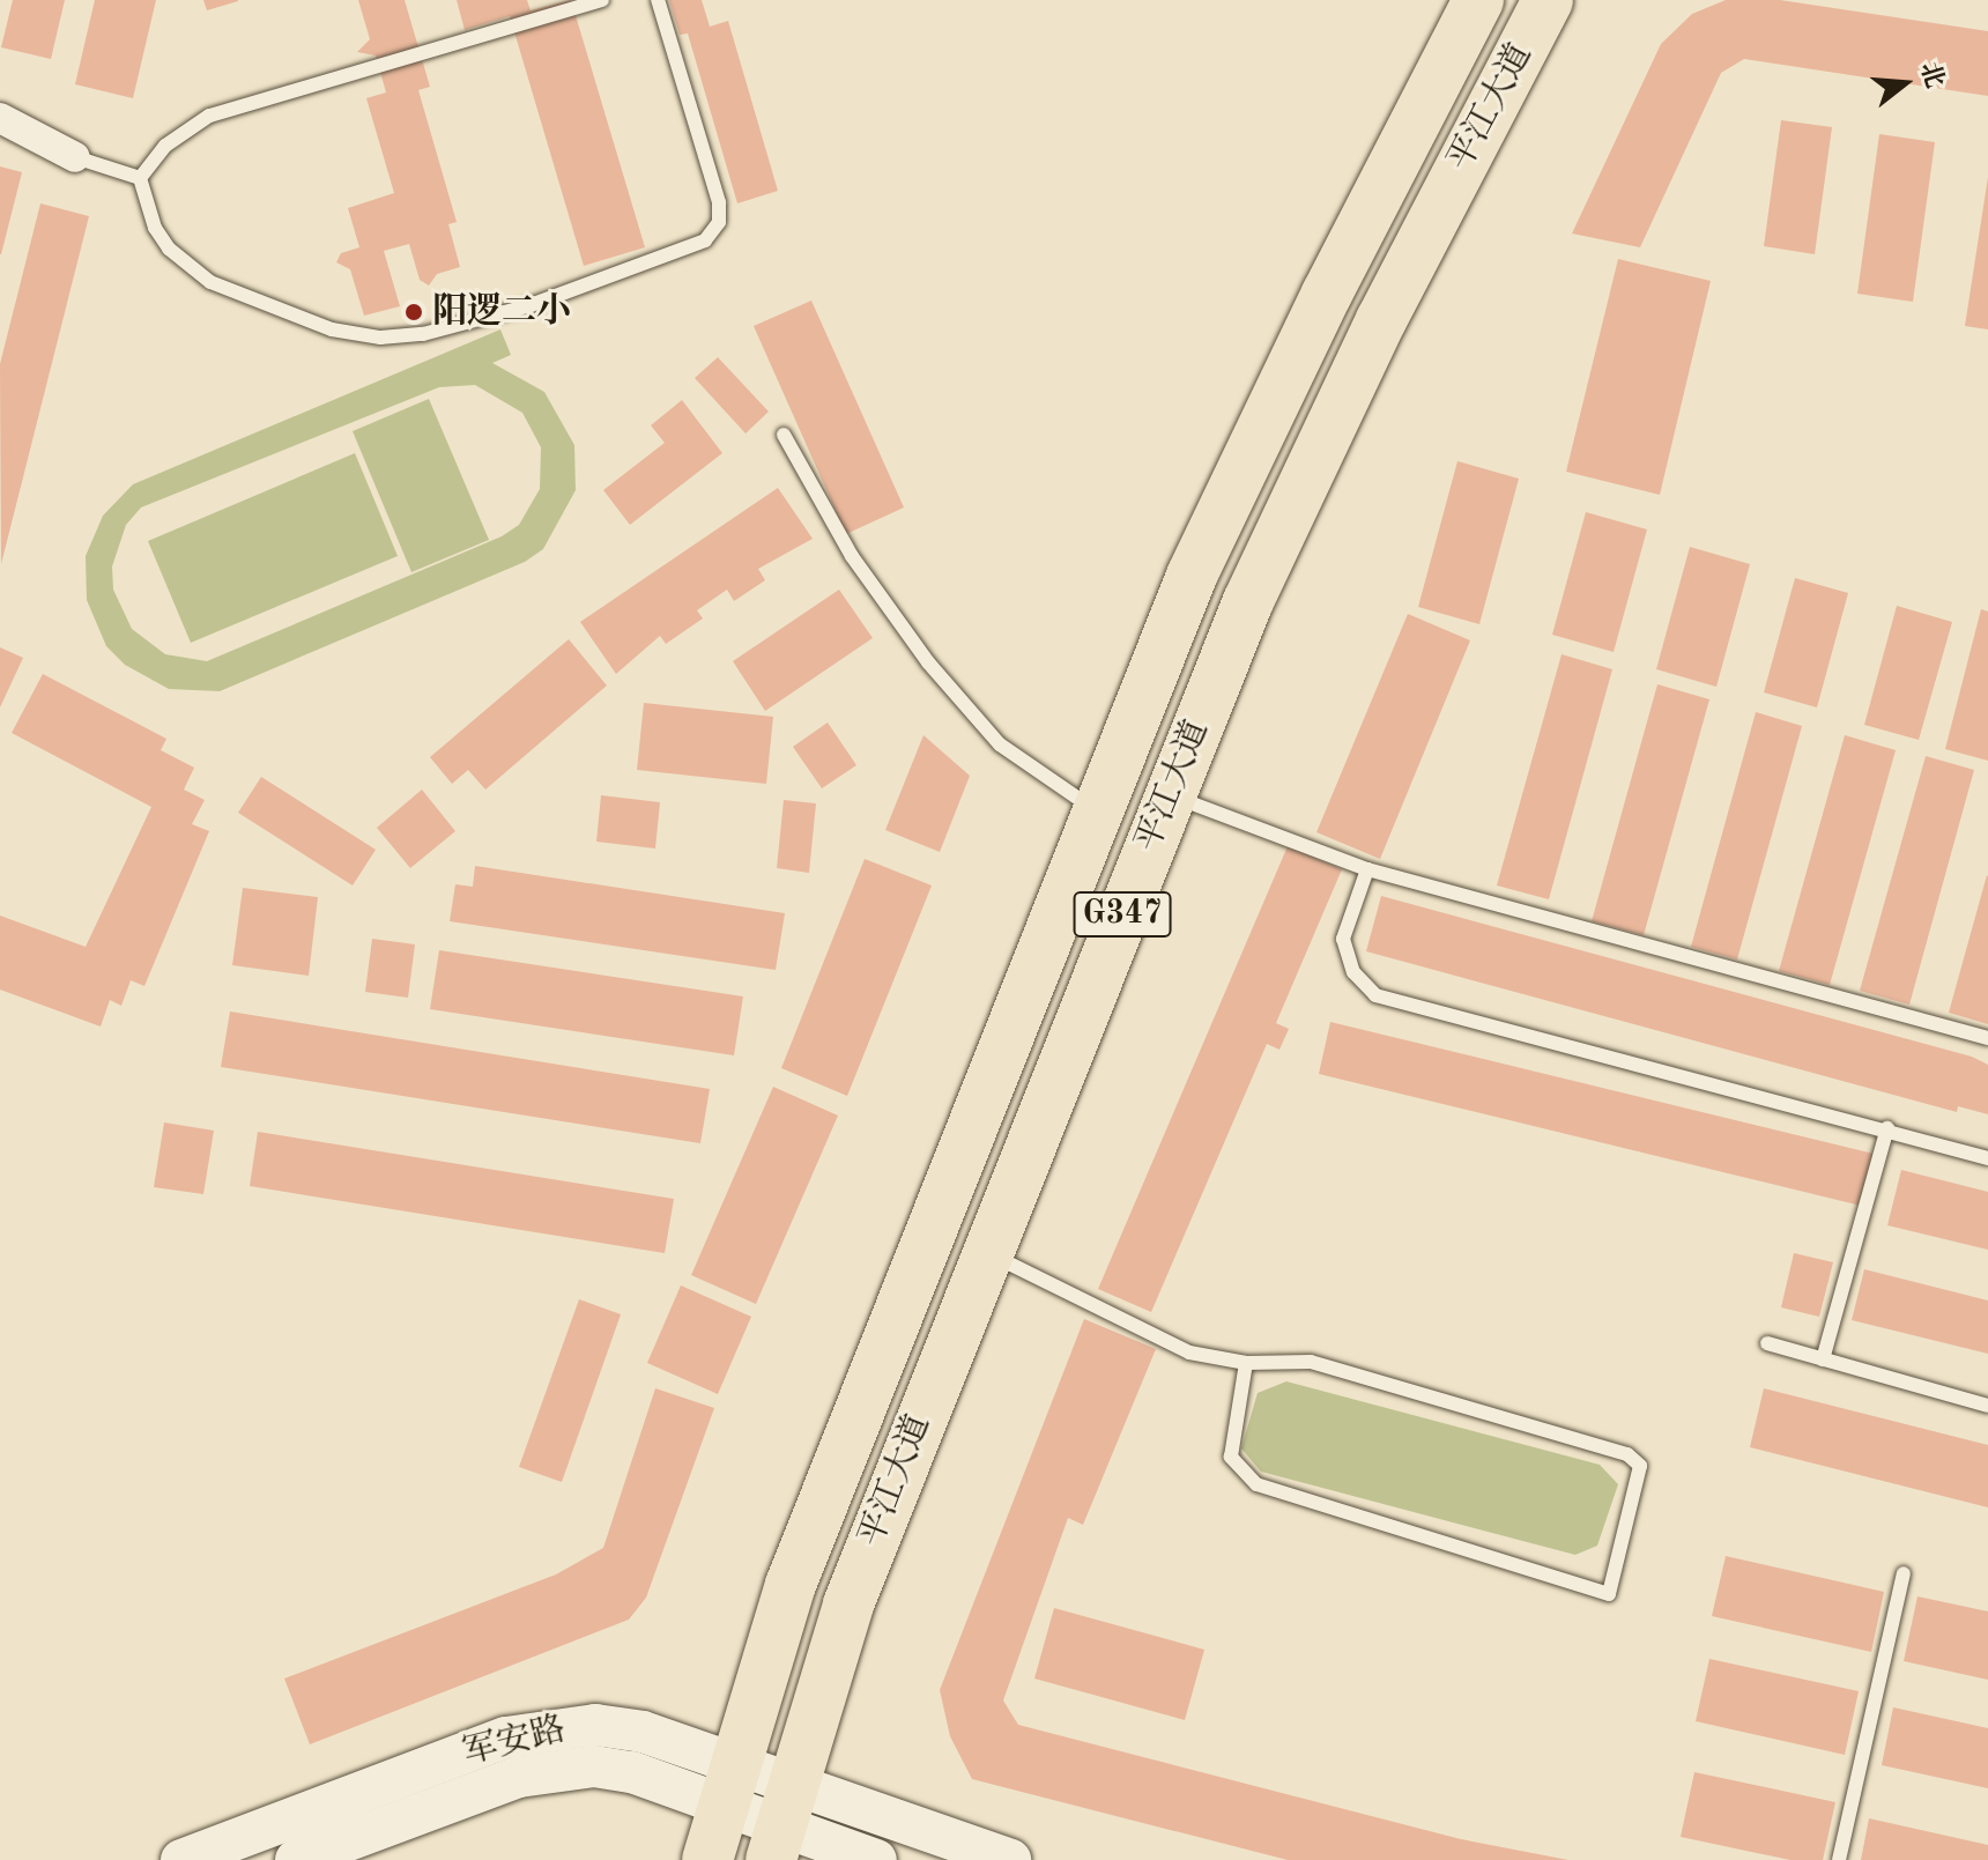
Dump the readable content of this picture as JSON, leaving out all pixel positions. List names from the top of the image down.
{
  "streets": {
    "highway": ["平江大道", "G347"],
    "street": ["军安路"]
  },
  "crossings": [
    ["平江大道", "军安路"]
  ],
  "places": ["阳逻二小"],
  "north": "right"
}
